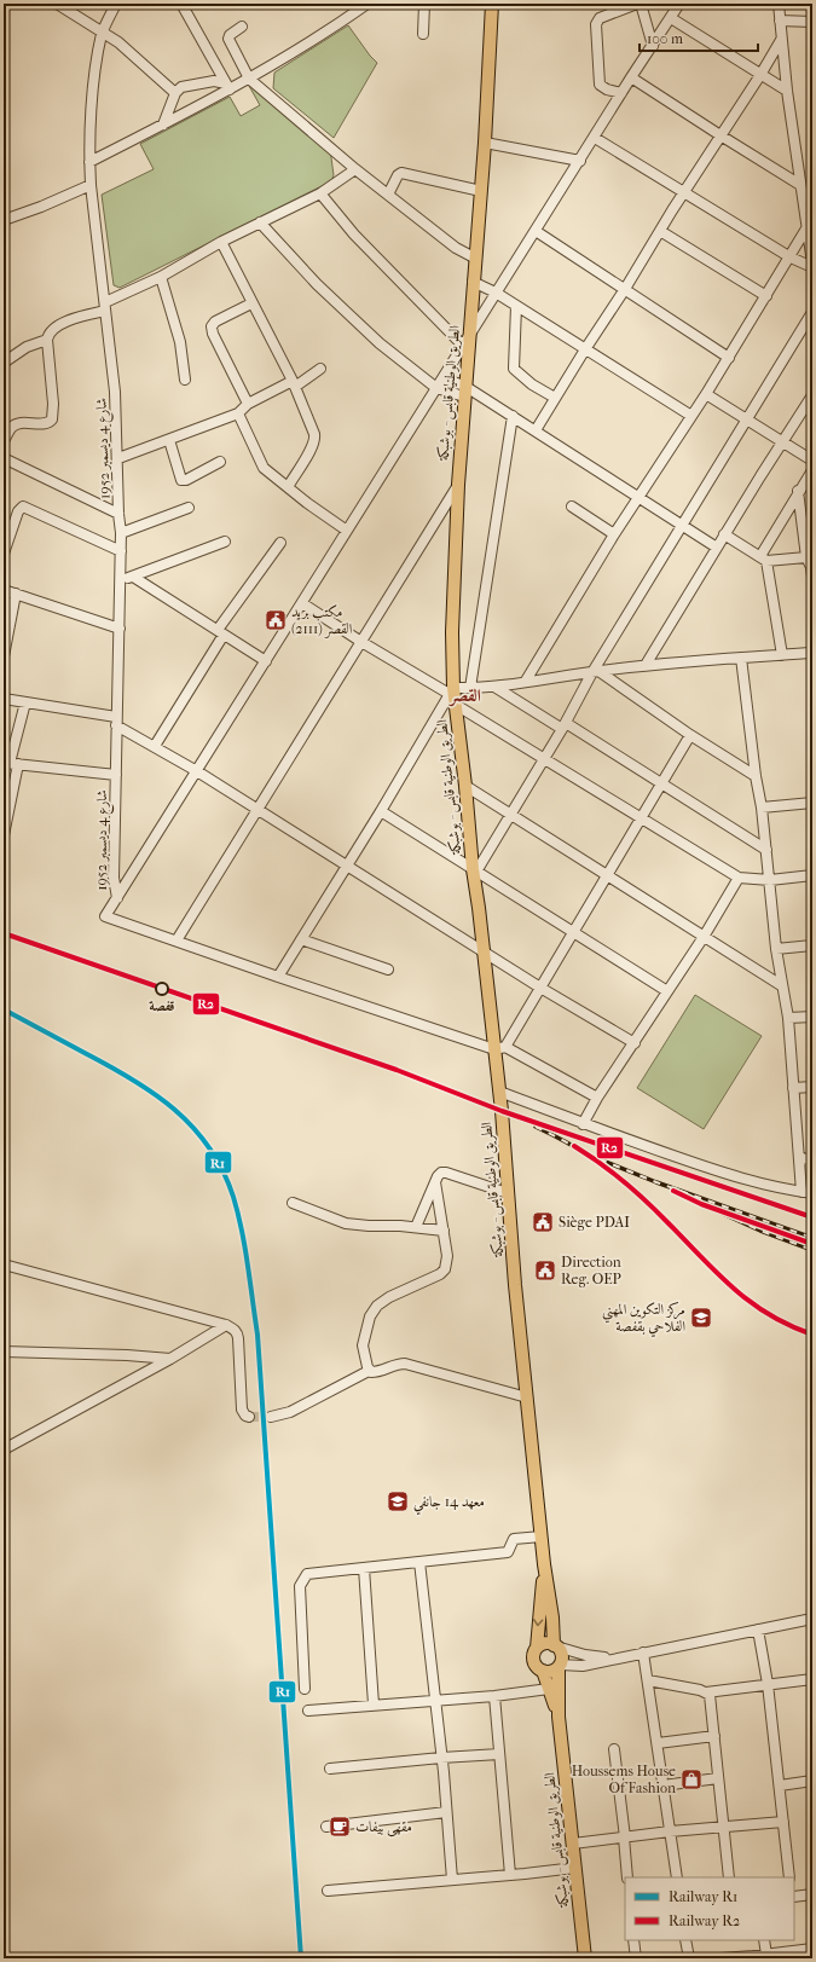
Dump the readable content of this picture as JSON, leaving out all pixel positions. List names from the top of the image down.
{
  "streets": {
    "main road": ["الطريق الوطنية قابس - بوشبكة"],
    "street": ["شارع 4 ديسمبر 1952"]
  },
  "districts": ["القصر"],
  "places": {
    "public building": ["مكتب بريد القصر (2111)", "Siège PDAI", "Direction Reg. OEP"],
    "other": ["قفصة"],
    "school or university": ["مركز التكوين المهني الفلاحي بقفصة", "معهد 14 جانفي"],
    "shop": ["Houssems House Of Fashion"],
    "cafe": ["مقهى بيفات"]
  },
  "lines": ["rail line R2", "rail line R1"],
  "legend": ["Railway R1", "Railway R2"],
  "scale_bar": "100 m"
}
